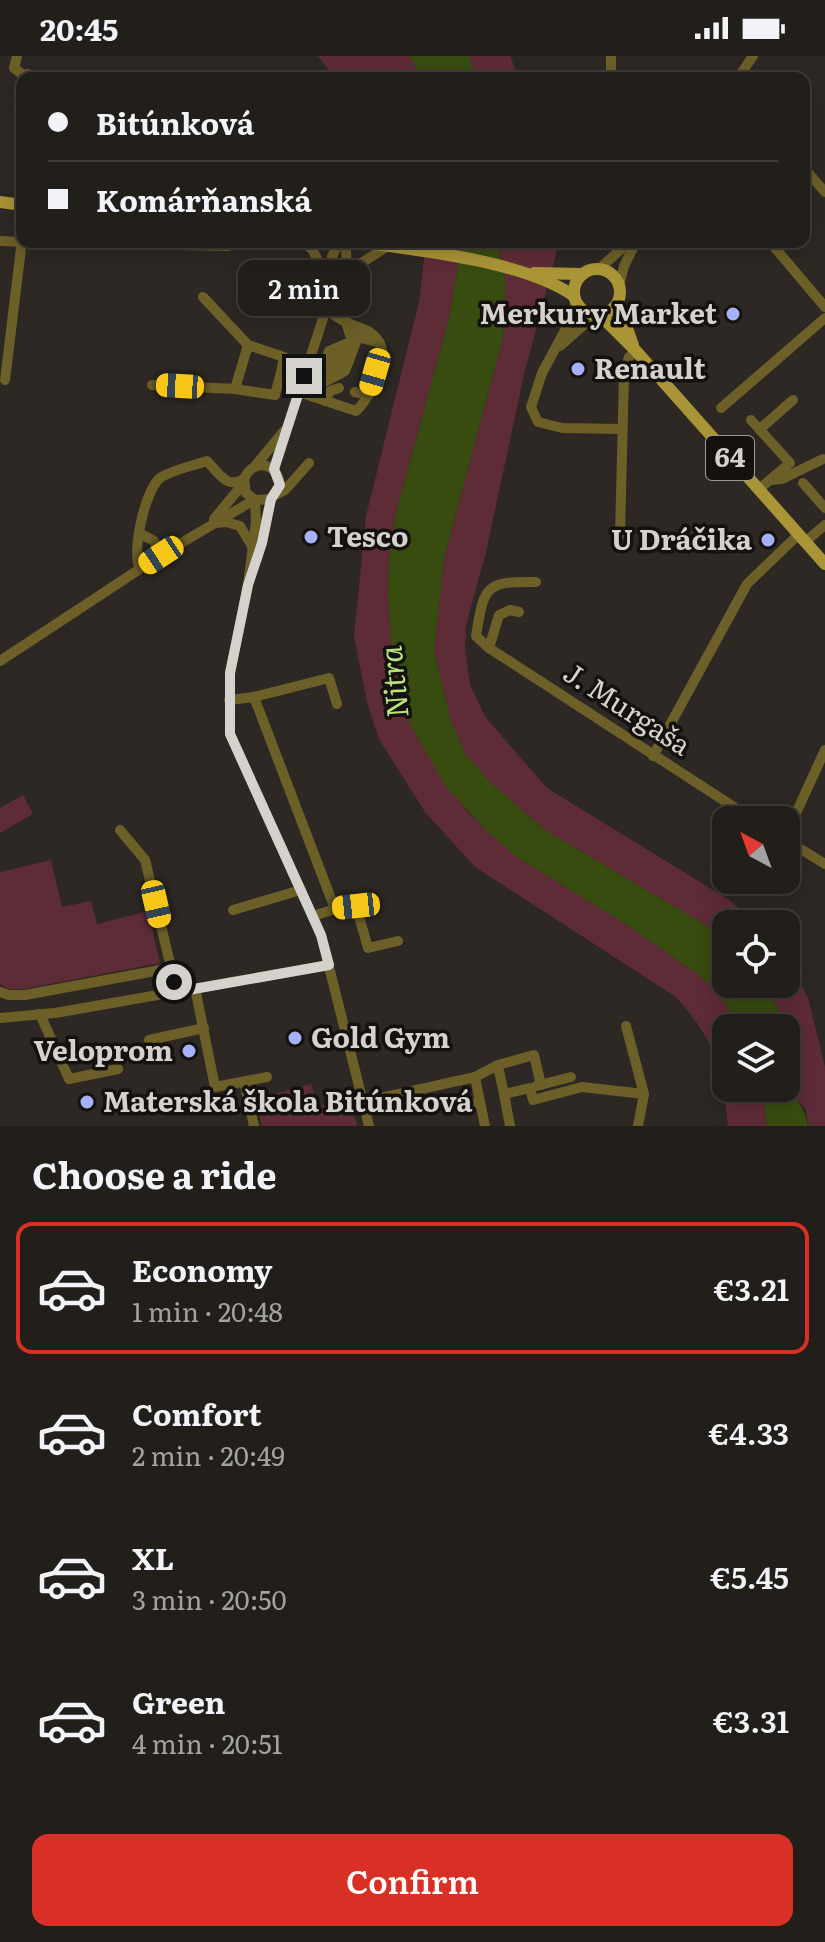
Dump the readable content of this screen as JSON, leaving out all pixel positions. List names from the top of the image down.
{
  "streets": {
    "main road": ["64"],
    "street": ["J. Murgaša"]
  },
  "water": ["Nitra"],
  "places": [
    "Merkury Market",
    "Renault",
    "Tesco",
    "U Dráčika",
    "Gold Gym",
    "Veloprom",
    "Materská škola Bitúnková"
  ],
  "north": "top left",
  "page": {
    "status": "20:45",
    "banner": ["Bitúnková", "Komárňanská"],
    "bubble": "2 min",
    "heading": "Choose a ride",
    "list": [
      {
        "name": "Economy",
        "note": "1 min · 20:48",
        "value": "€3.21"
      },
      {
        "name": "Comfort",
        "note": "2 min · 20:49",
        "value": "€4.33"
      },
      {
        "name": "XL",
        "note": "3 min · 20:50",
        "value": "€5.45"
      },
      {
        "name": "Green",
        "note": "4 min · 20:51",
        "value": "€3.31"
      }
    ],
    "buttons": "Confirm"
  }
}
